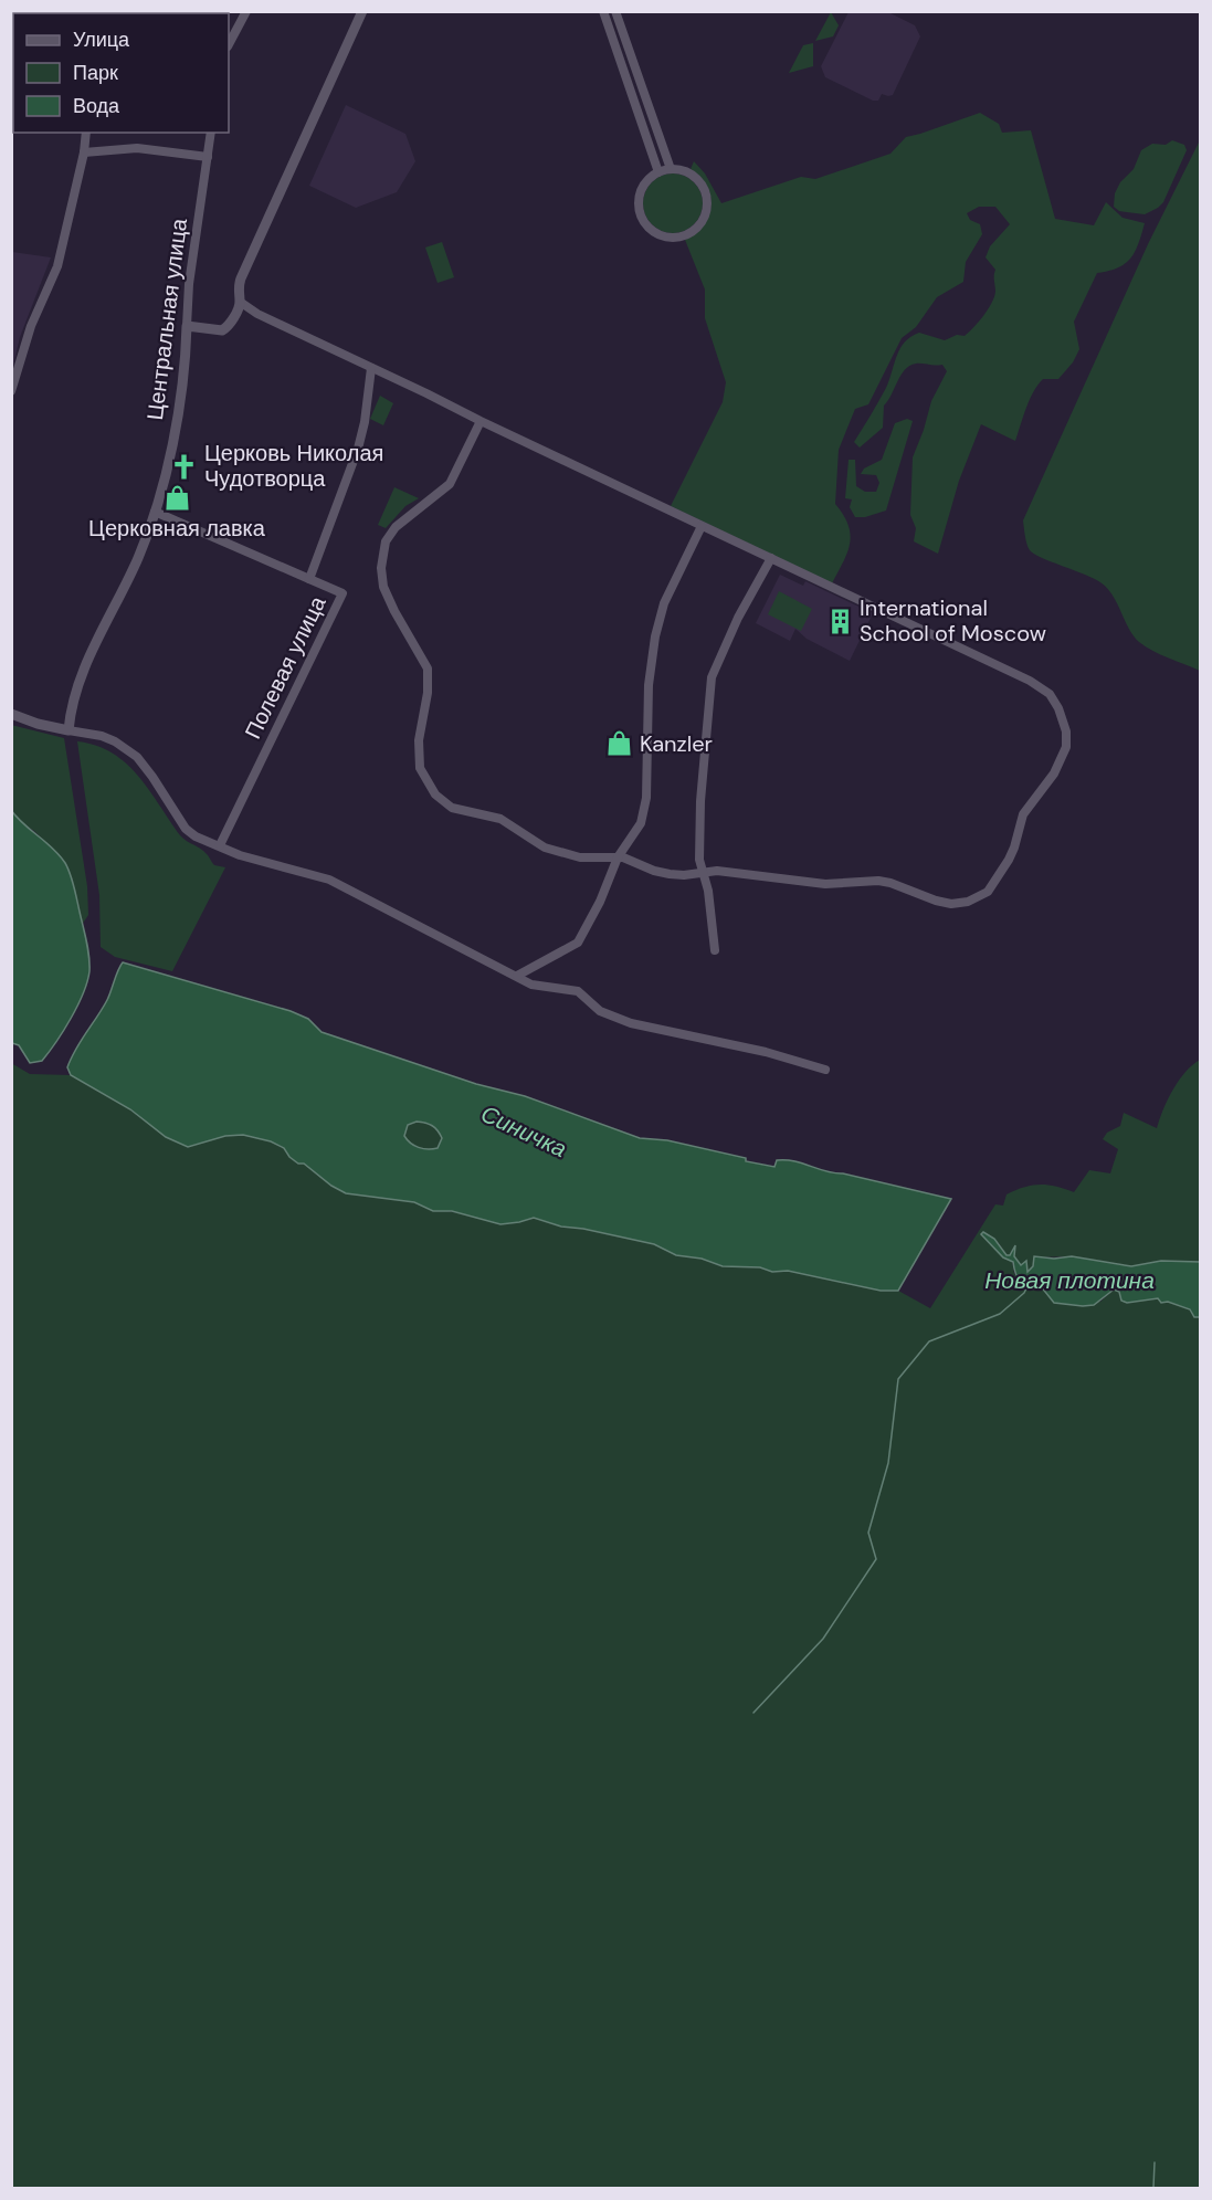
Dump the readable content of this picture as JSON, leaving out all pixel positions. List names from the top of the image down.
{
  "streets": {
    "street": ["Центральная улица", "Полевая улица"]
  },
  "water": ["Синичка", "Новая плотина"],
  "places": {
    "church": ["Церковь Николая Чудотворца"],
    "shop": ["Церковная лавка", "Kanzler"],
    "building": ["International School of Moscow"]
  },
  "legend": ["Улица", "Парк", "Вода"]
}
